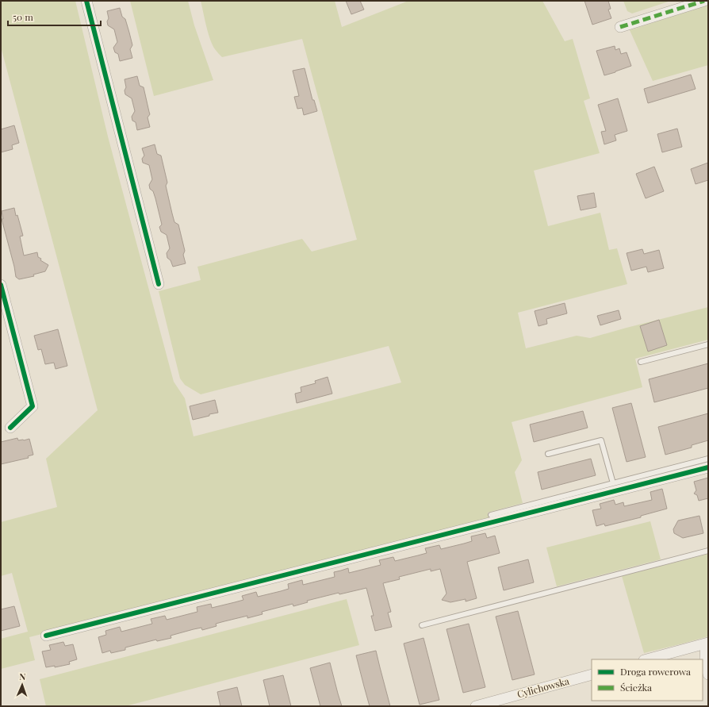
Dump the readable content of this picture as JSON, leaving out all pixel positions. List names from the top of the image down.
{
  "streets": {
    "street": ["Cylichowska"]
  },
  "legend": ["Droga rowerowa", "Ścieżka"],
  "scale_bar": "50 m",
  "north": "top"
}
